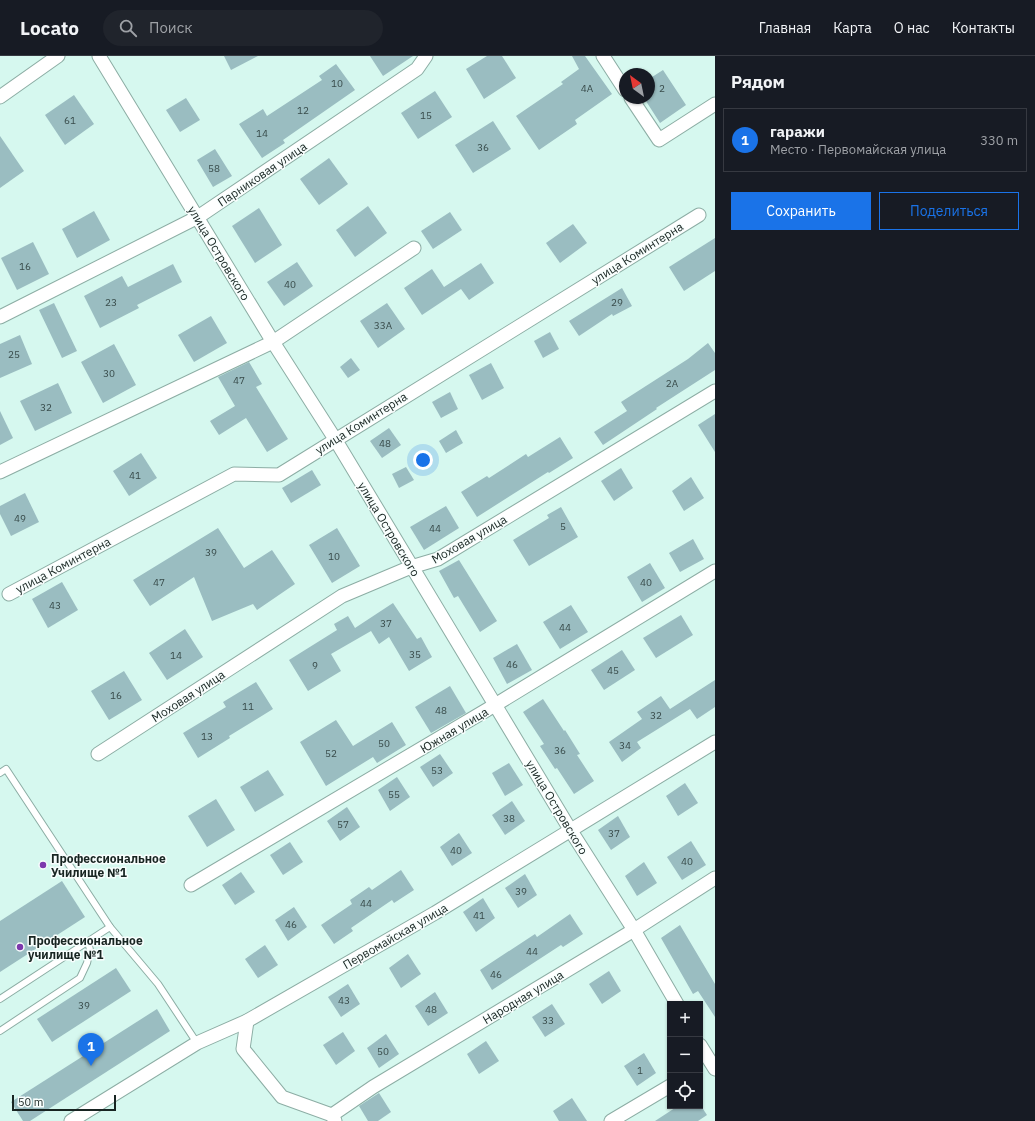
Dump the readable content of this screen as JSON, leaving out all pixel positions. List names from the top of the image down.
{
  "streets": {
    "street": [
      "Парниковая улица",
      "улица Островского",
      "улица Коминтерна",
      "Моховая улица",
      "Южная улица",
      "Первомайская улица",
      "Народная улица"
    ]
  },
  "crossings": [
    ["Парниковая улица", "улица Островского"],
    ["улица Островского", "улица Коминтерна"],
    ["улица Островского", "Моховая улица"],
    ["улица Островского", "Южная улица"],
    ["улица Островского", "Первомайская улица"],
    ["улица Островского", "Народная улица"]
  ],
  "places": ["Профессиональное Училище №1", "Профессиональное училище №1"],
  "house_numbers": [
    "10",
    "4А",
    "2",
    "12",
    "15",
    "61",
    "14",
    "36",
    "58",
    "16",
    "40",
    "23",
    "29",
    "33А",
    "25",
    "30",
    "47",
    "2А",
    "32",
    "48",
    "41",
    "49",
    "5",
    "44",
    "39",
    "10",
    "47",
    "40",
    "43",
    "37",
    "44",
    "35",
    "14",
    "46",
    "9",
    "45",
    "16",
    "11",
    "48",
    "32",
    "13",
    "50",
    "34",
    "36",
    "52",
    "53",
    "55",
    "38",
    "57",
    "37",
    "40",
    "40",
    "39",
    "44",
    "41",
    "46",
    "44",
    "46",
    "43",
    "39",
    "48",
    "33",
    "50",
    "1"
  ],
  "scale_bar": "50 m",
  "north": "top left",
  "page": {
    "header": "Locato",
    "search": "Поиск",
    "nav": [
      "Главная",
      "Карта",
      "О нас",
      "Контакты"
    ],
    "heading": "Рядом",
    "list": [
      {
        "mark": "1",
        "name": "гаражи",
        "note": "Место · Первомайская улица",
        "value": "330 m"
      }
    ],
    "buttons": ["Сохранить", "Поделиться"],
    "map_buttons": ["+", "−"],
    "pins": "1",
    "scale": "50 m"
  }
}
